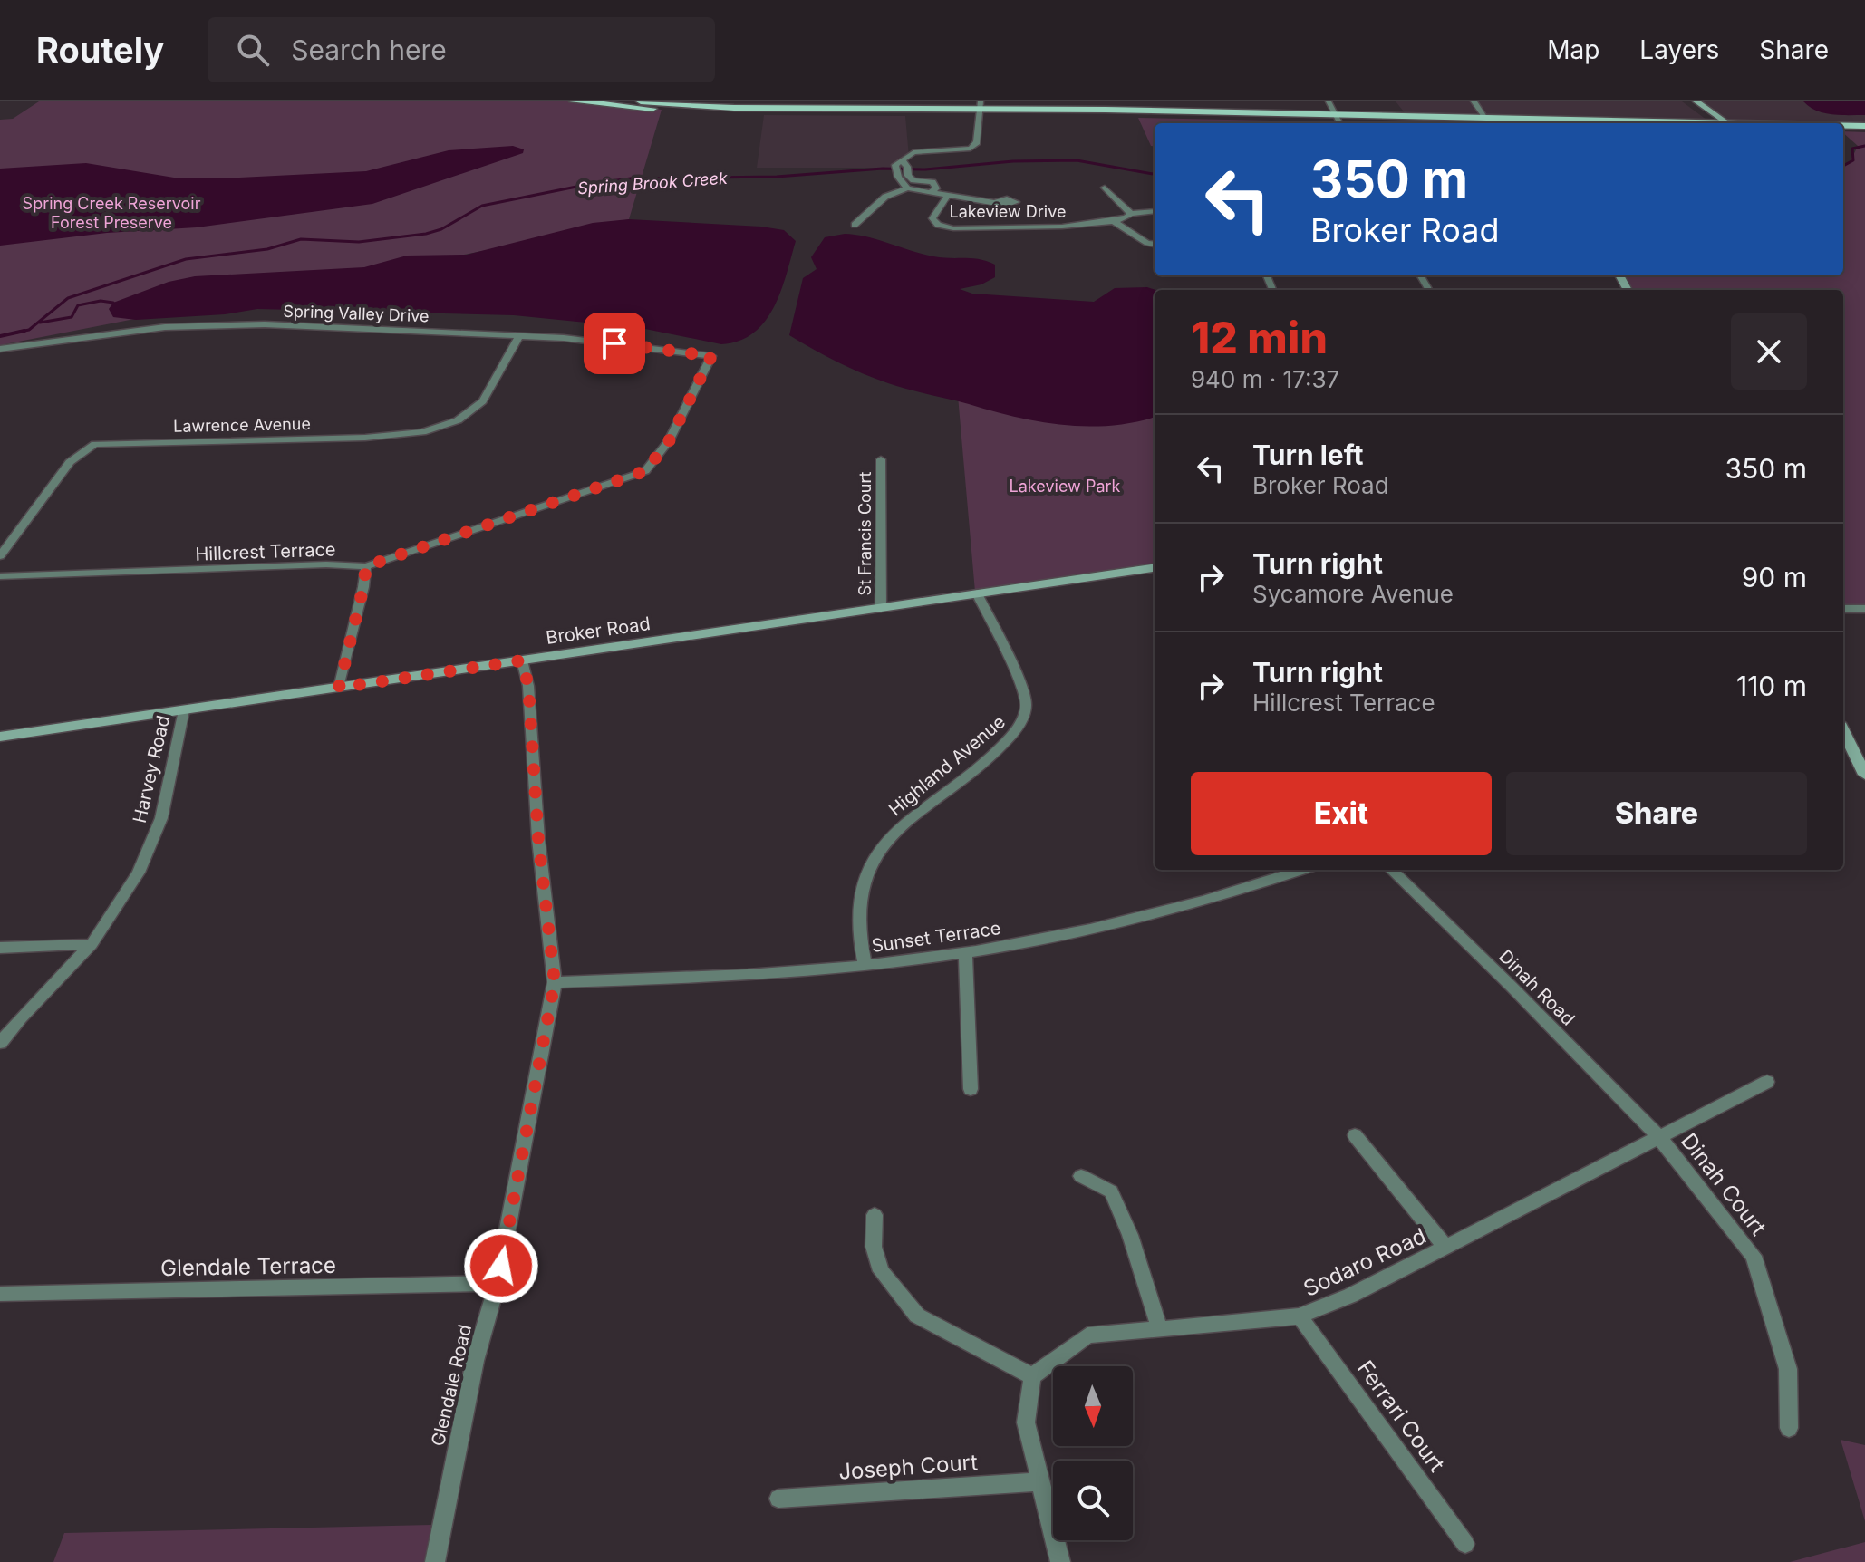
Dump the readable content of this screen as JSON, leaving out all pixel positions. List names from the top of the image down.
{
  "streets": {
    "street": [
      "Lakeview Drive",
      "Spring Valley Drive",
      "Lawrence Avenue",
      "St Francis Court",
      "Hillcrest Terrace",
      "Broker Road",
      "Highland Avenue",
      "Harvey Road",
      "Sunset Terrace",
      "Dinah Road",
      "Dinah Court",
      "Sodaro Road",
      "Glendale Terrace",
      "Glendale Road",
      "Ferrari Court",
      "Joseph Court"
    ]
  },
  "crossings": [
    ["Spring Valley Drive", "Lawrence Avenue"],
    ["Spring Valley Drive", "Hillcrest Terrace"],
    ["St Francis Court", "Broker Road"],
    ["Broker Road", "Highland Avenue"],
    ["Broker Road", "Harvey Road"],
    ["Broker Road", "Glendale Road"],
    ["Highland Avenue", "Sunset Terrace"],
    ["Sunset Terrace", "Glendale Road"],
    ["Dinah Road", "Dinah Court"],
    ["Dinah Road", "Sodaro Road"],
    ["Dinah Court", "Sodaro Road"],
    ["Sodaro Road", "Ferrari Court"],
    ["Glendale Terrace", "Glendale Road"]
  ],
  "water": ["Spring Brook Creek"],
  "parks": ["Spring Creek Reservoir Forest Preserve", "Lakeview Park"],
  "north": "bottom",
  "page": {
    "header": "Routely",
    "search": "Search here",
    "nav": ["Map", "Layers", "Share"],
    "turn": ["350 m", "Broker Road"],
    "heading": ["12 min", "940 m · 17:37"],
    "list": [
      {
        "name": "Turn left",
        "note": "Broker Road",
        "value": "350 m"
      },
      {
        "name": "Turn right",
        "note": "Sycamore Avenue",
        "value": "90 m"
      },
      {
        "name": "Turn right",
        "note": "Hillcrest Terrace",
        "value": "110 m"
      }
    ],
    "buttons": ["Exit", "Share"]
  }
}
